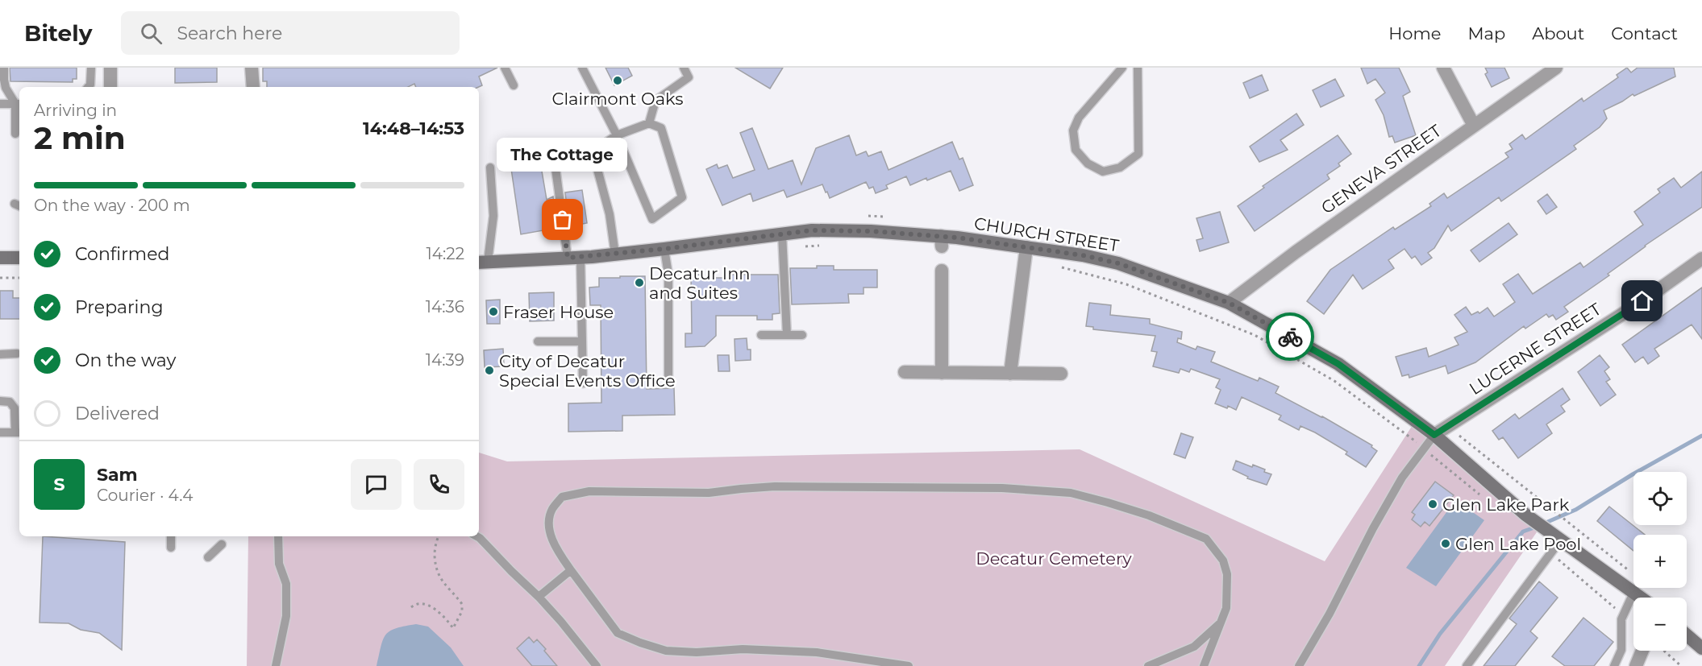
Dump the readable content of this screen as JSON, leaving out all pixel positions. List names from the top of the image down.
{
  "streets": {
    "main road": ["CHURCH STREET"],
    "street": ["GENEVA STREET", "LUCERNE STREET"]
  },
  "crossings": [
    ["GENEVA STREET", "CHURCH STREET"],
    ["CHURCH STREET", "LUCERNE STREET"]
  ],
  "parks": ["Decatur Cemetery"],
  "places": [
    "Clairmont Oaks",
    "The Cottage",
    "Decatur Inn and Suites",
    "Fraser House",
    "City of Decatur Special Events Office",
    "Glen Lake Park",
    "Glen Lake Pool"
  ],
  "page": {
    "header": "Bitely",
    "search": "Search here",
    "nav": [
      "Home",
      "Map",
      "About",
      "Contact"
    ],
    "heading": ["2 min", "Arriving in", "14:48–14:53"],
    "panel": ["Sam", "Courier · 4.4"],
    "bubble": "The Cottage",
    "bar": "On the way · 200 m",
    "list": [
      ["Confirmed", "14:22"],
      ["Preparing", "14:36"],
      ["On the way", "14:39"],
      "Delivered"
    ],
    "round": "S",
    "map_buttons": ["+", "−"]
  }
}
